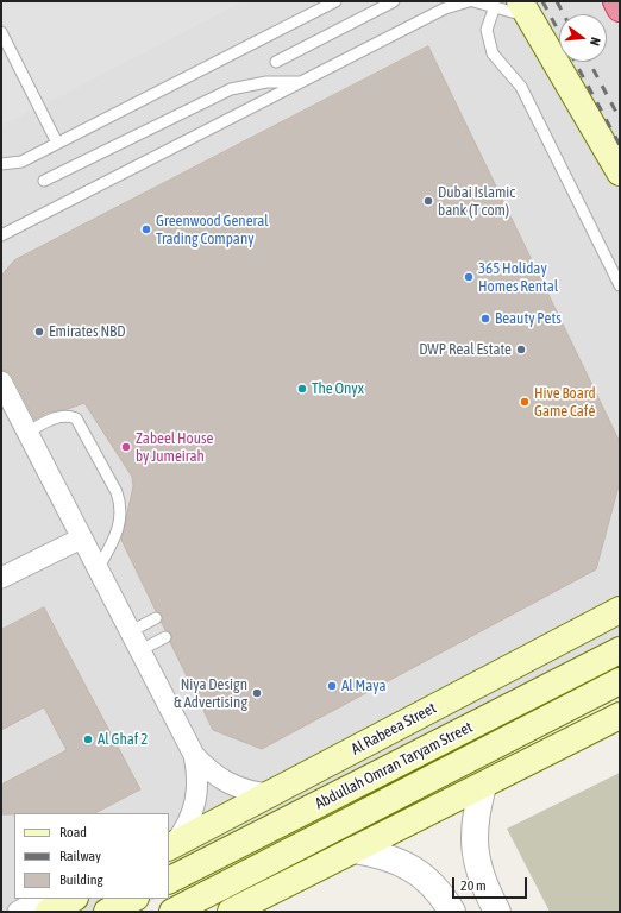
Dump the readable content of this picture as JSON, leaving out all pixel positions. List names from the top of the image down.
{
  "streets": {
    "main road": ["Al Rabeea Street", "Abdullah Omran Taryam Street"]
  },
  "places": [
    "Dubai Islamic bank (T com)",
    "Greenwood General Trading Company",
    "365 Holiday Homes Rental",
    "Beauty Pets",
    "Emirates NBD",
    "DWP Real Estate",
    "The Onyx",
    "Hive Board Game Café",
    "Zabeel House by Jumeirah",
    "Al Maya",
    "Niya Design & Advertising",
    "Al Ghaf 2"
  ],
  "legend": ["Road", "Railway", "Building"],
  "scale_bar": "20 m",
  "north": "right"
}
